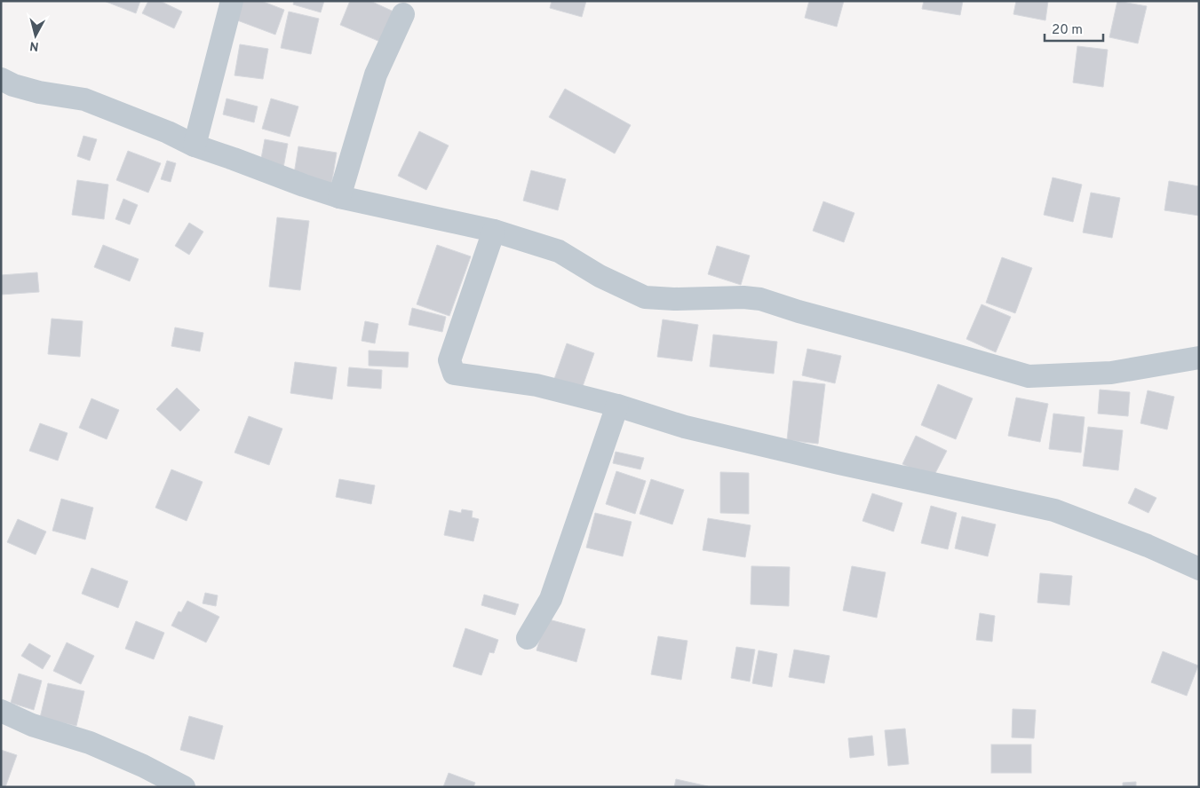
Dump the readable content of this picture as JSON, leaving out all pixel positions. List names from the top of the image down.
{
  "scale_bar": "20 m",
  "north": "bottom"
}
